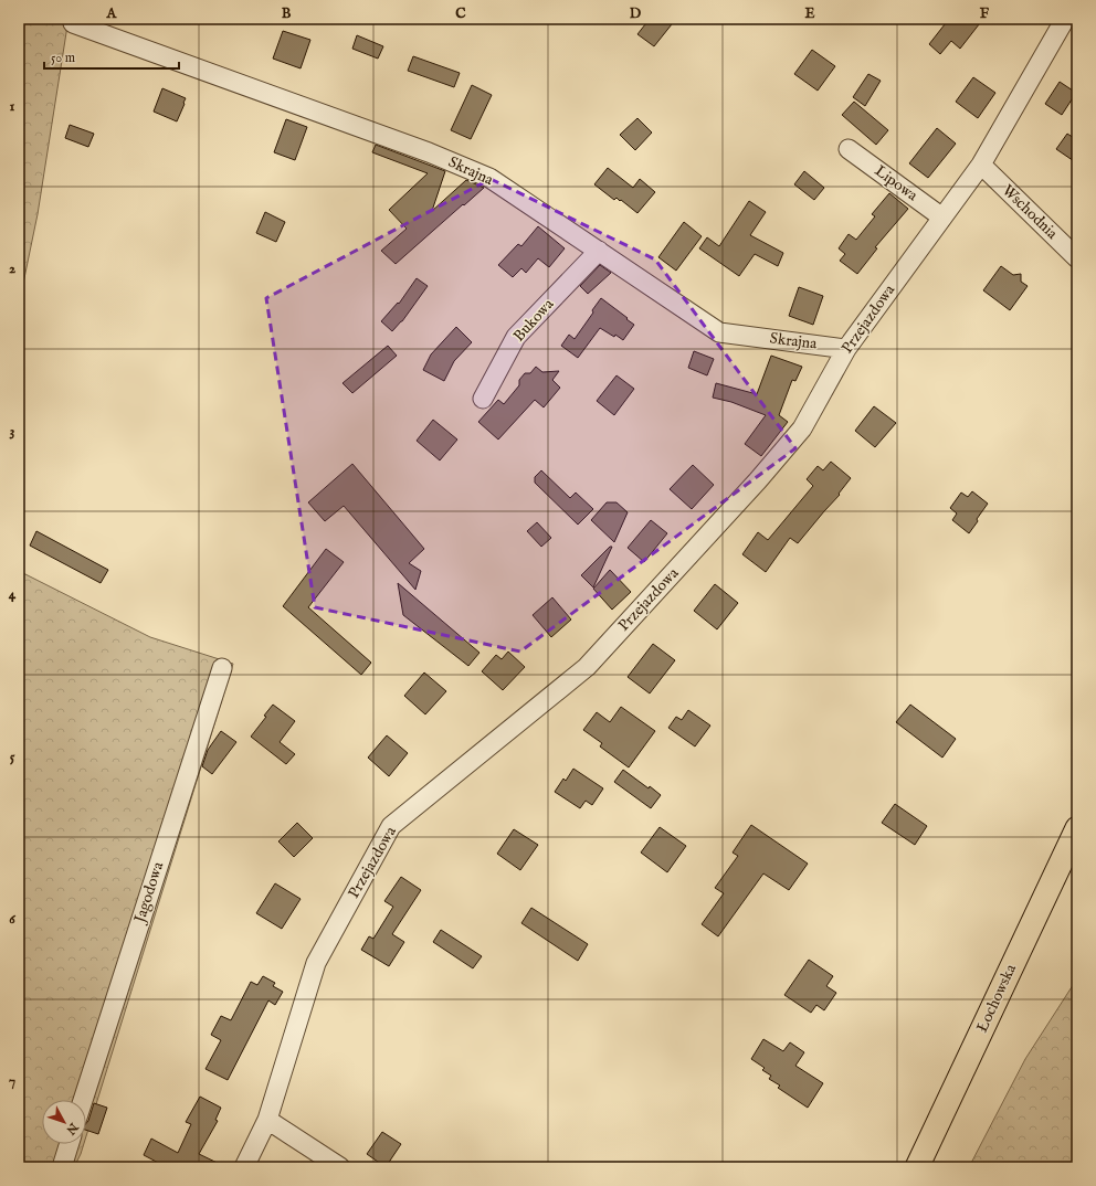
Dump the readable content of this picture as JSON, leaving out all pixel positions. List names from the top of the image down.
{
  "streets": {
    "main road": ["Łochowska"],
    "street": [
      "Skrajna",
      "Lipowa",
      "Wschodnia",
      "Przejazdowa",
      "Bukowa",
      "Jagodowa"
    ]
  },
  "crossings": [
    ["Skrajna", "Przejazdowa"],
    ["Skrajna", "Bukowa"],
    ["Lipowa", "Przejazdowa"],
    ["Wschodnia", "Przejazdowa"]
  ],
  "scale_bar": "50 m",
  "north": "bottom right",
  "grid": {
    "columns": [
      "A",
      "B",
      "C",
      "D",
      "E",
      "F"
    ],
    "rows": [
      "1",
      "2",
      "3",
      "4",
      "5",
      "6",
      "7"
    ]
  }
}
